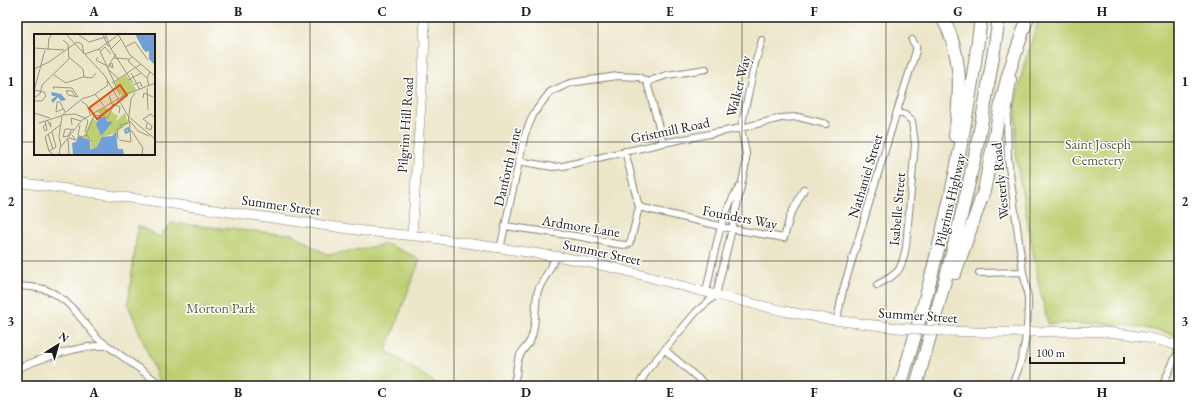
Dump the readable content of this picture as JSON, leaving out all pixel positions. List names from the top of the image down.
{
  "streets": {
    "highway": ["Pilgrims Highway"],
    "main road": ["Pilgrim Hill Road", "Summer Street"],
    "street": [
      "Walker Way",
      "Gristmill Road",
      "Danforth Lane",
      "Nathaniel Street",
      "Westerly Road",
      "Isabelle Street",
      "Founders Way",
      "Ardmore Lane"
    ]
  },
  "crossings": [
    ["Walker Way", "Gristmill Road"],
    ["Walker Way", "Summer Street"],
    ["Walker Way", "Founders Way"],
    ["Pilgrim Hill Road", "Summer Street"],
    ["Gristmill Road", "Danforth Lane"],
    ["Gristmill Road", "Ardmore Lane"],
    ["Danforth Lane", "Summer Street"],
    ["Danforth Lane", "Ardmore Lane"],
    ["Nathaniel Street", "Summer Street"],
    ["Nathaniel Street", "Isabelle Street"],
    ["Westerly Road", "Summer Street"],
    ["Founders Way", "Ardmore Lane"]
  ],
  "parks": ["Saint Joseph Cemetery", "Morton Park"],
  "scale_bar": "100 m",
  "north": "top right",
  "grid": {
    "columns": [
      "A",
      "B",
      "C",
      "D",
      "E",
      "F",
      "G",
      "H"
    ],
    "rows": ["1", "2", "3"]
  }
}
